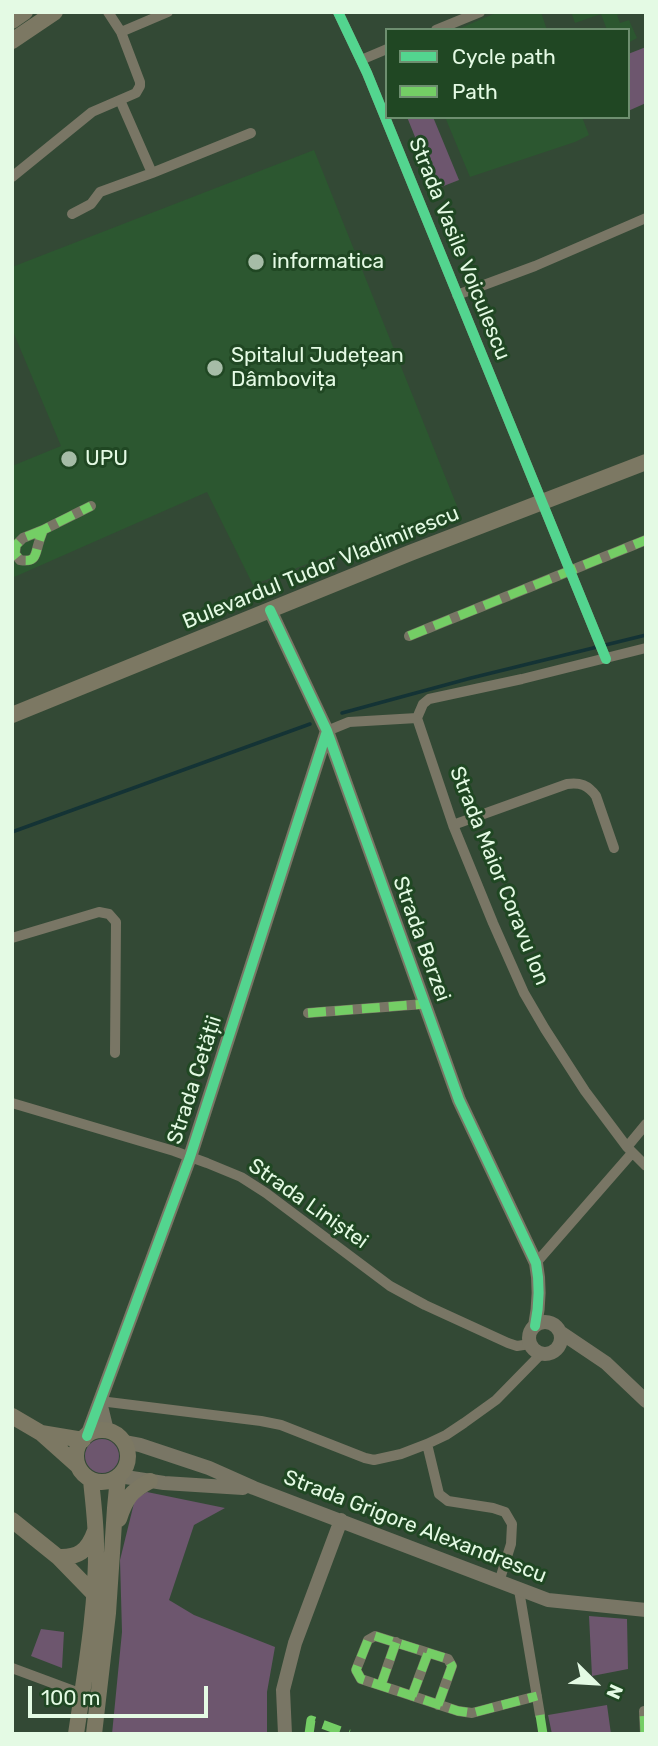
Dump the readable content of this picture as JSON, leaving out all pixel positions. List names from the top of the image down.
{
  "streets": {
    "main road": ["Bulevardul Tudor Vladimirescu"],
    "street": [
      "Strada Vasile Voiculescu",
      "Strada Maior Coravu Ion",
      "Strada Berzei",
      "Strada Cetății",
      "Strada Liniștei",
      "Strada Grigore Alexandrescu"
    ]
  },
  "crossings": [
    ["Strada Vasile Voiculescu", "Bulevardul Tudor Vladimirescu"],
    ["Bulevardul Tudor Vladimirescu", "Strada Berzei"],
    ["Strada Berzei", "Strada Cetății"],
    ["Strada Berzei", "Strada Liniștei"],
    ["Strada Cetății", "Strada Liniștei"],
    ["Strada Cetății", "Strada Grigore Alexandrescu"]
  ],
  "places": ["informatica", "Spitalul Județean Dâmbovița", "UPU"],
  "legend": ["Cycle path", "Path"],
  "scale_bar": "100 m",
  "north": "bottom right"
}
